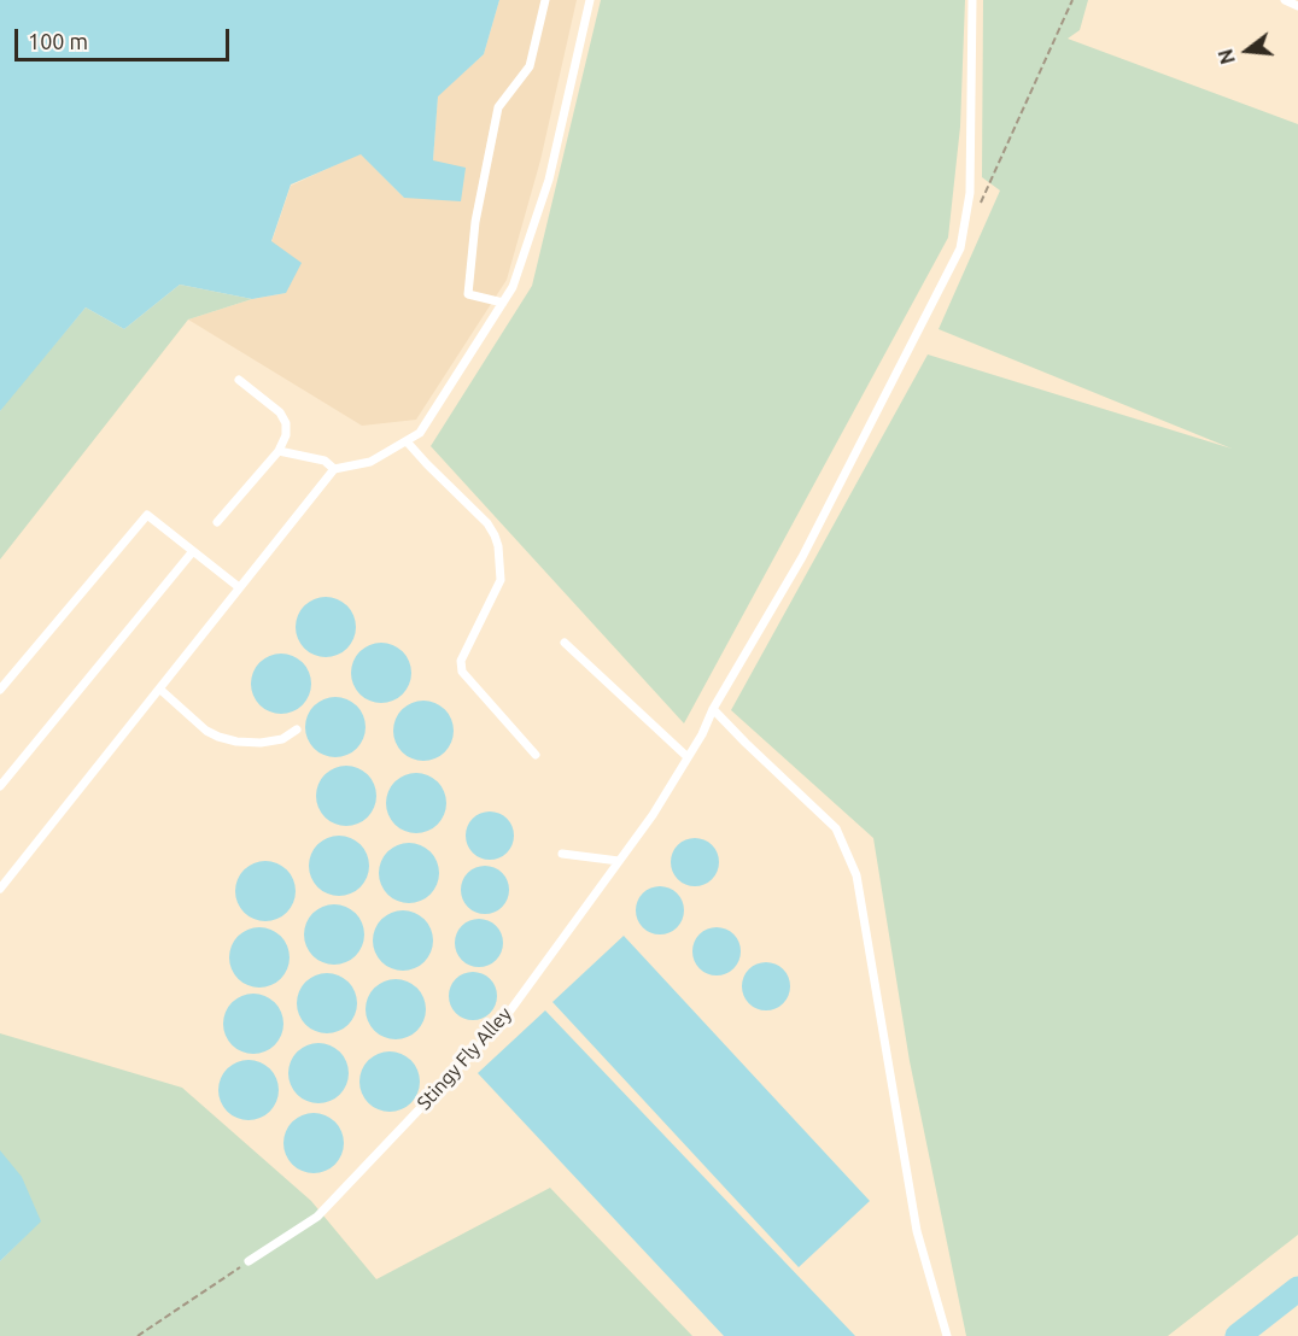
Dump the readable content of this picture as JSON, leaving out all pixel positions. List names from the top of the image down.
{
  "streets": {
    "lane": ["Stingy Fly Alley"]
  },
  "scale_bar": "100 m",
  "north": "left"
}
